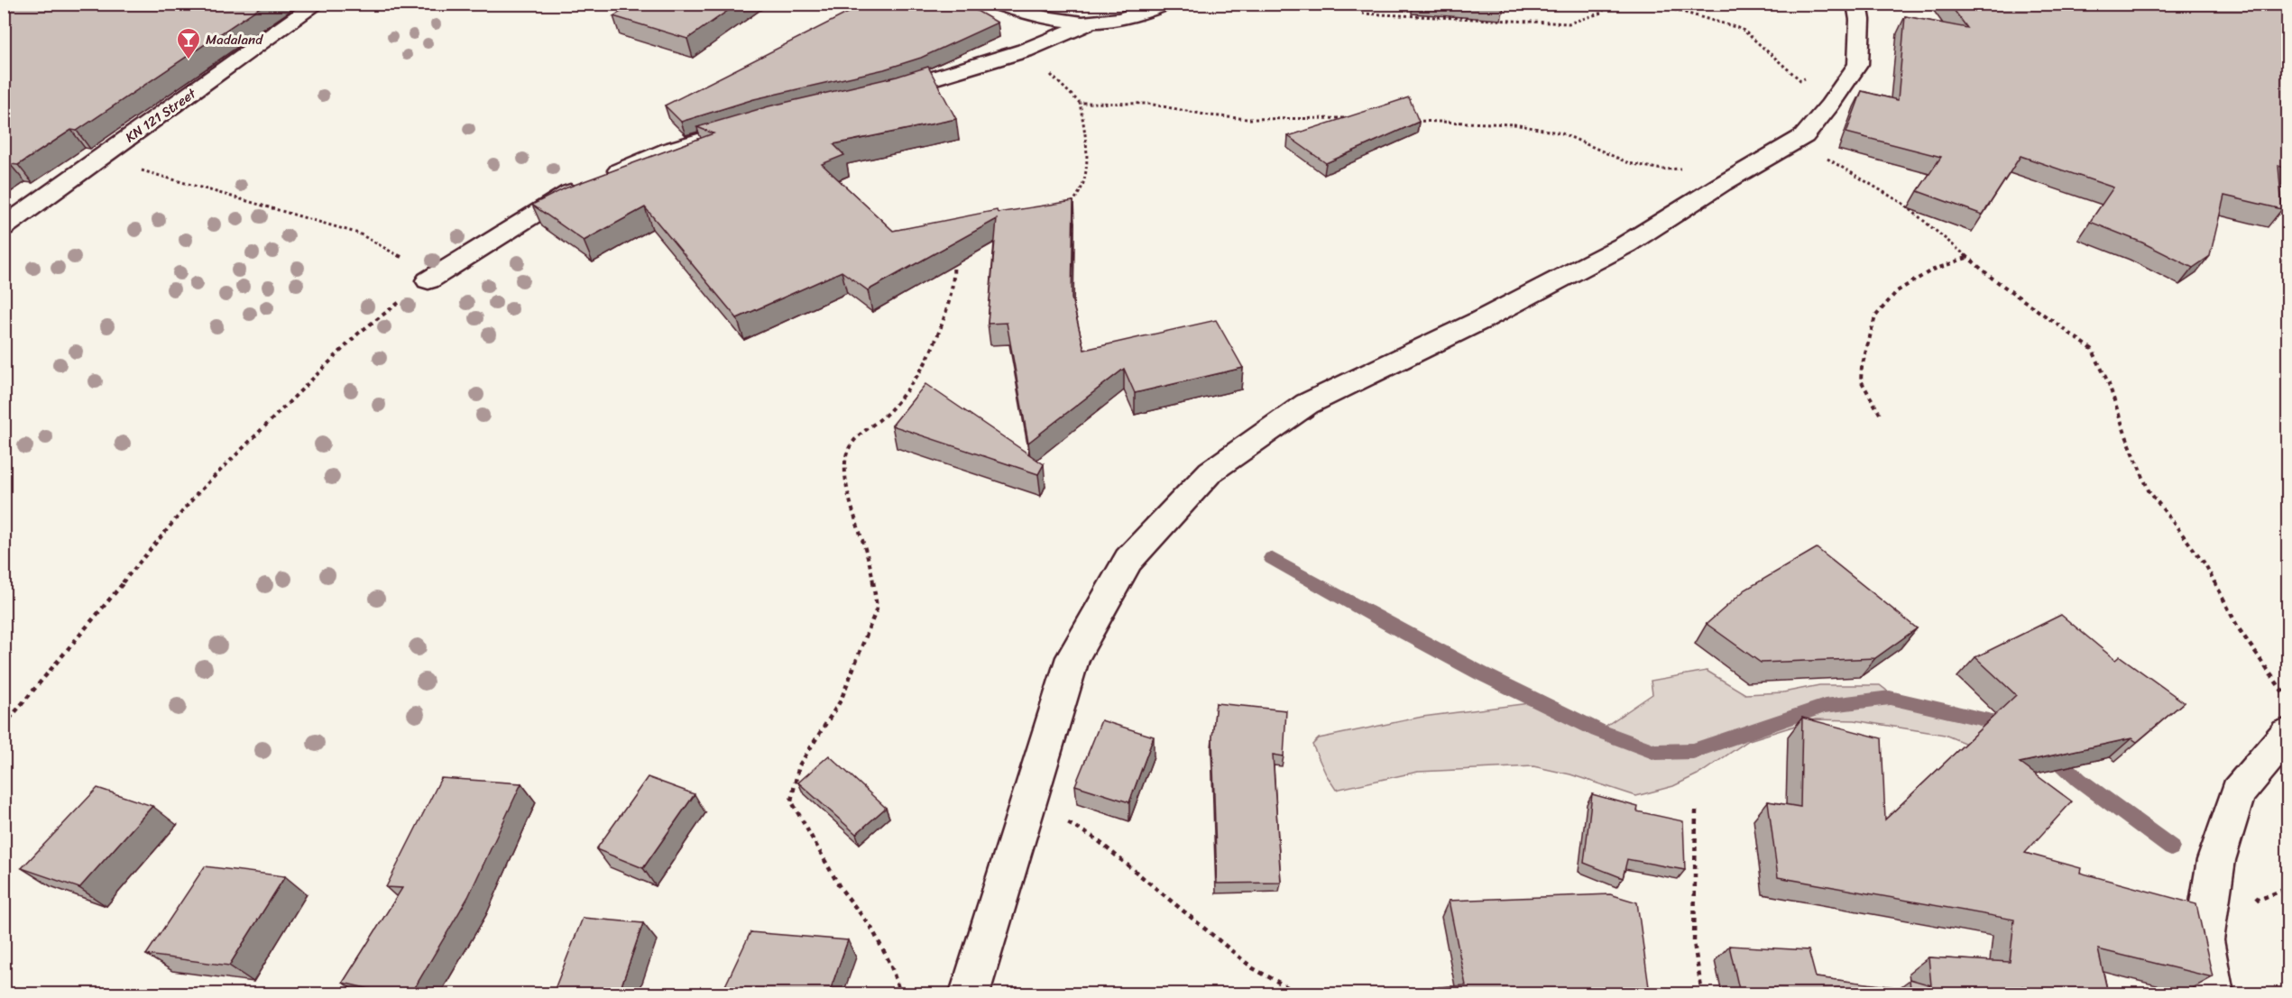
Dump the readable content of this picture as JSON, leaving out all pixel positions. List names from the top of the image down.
{
  "streets": {
    "street": ["KN 121 Street"]
  },
  "places": {
    "bar": ["Madaland"]
  }
}
